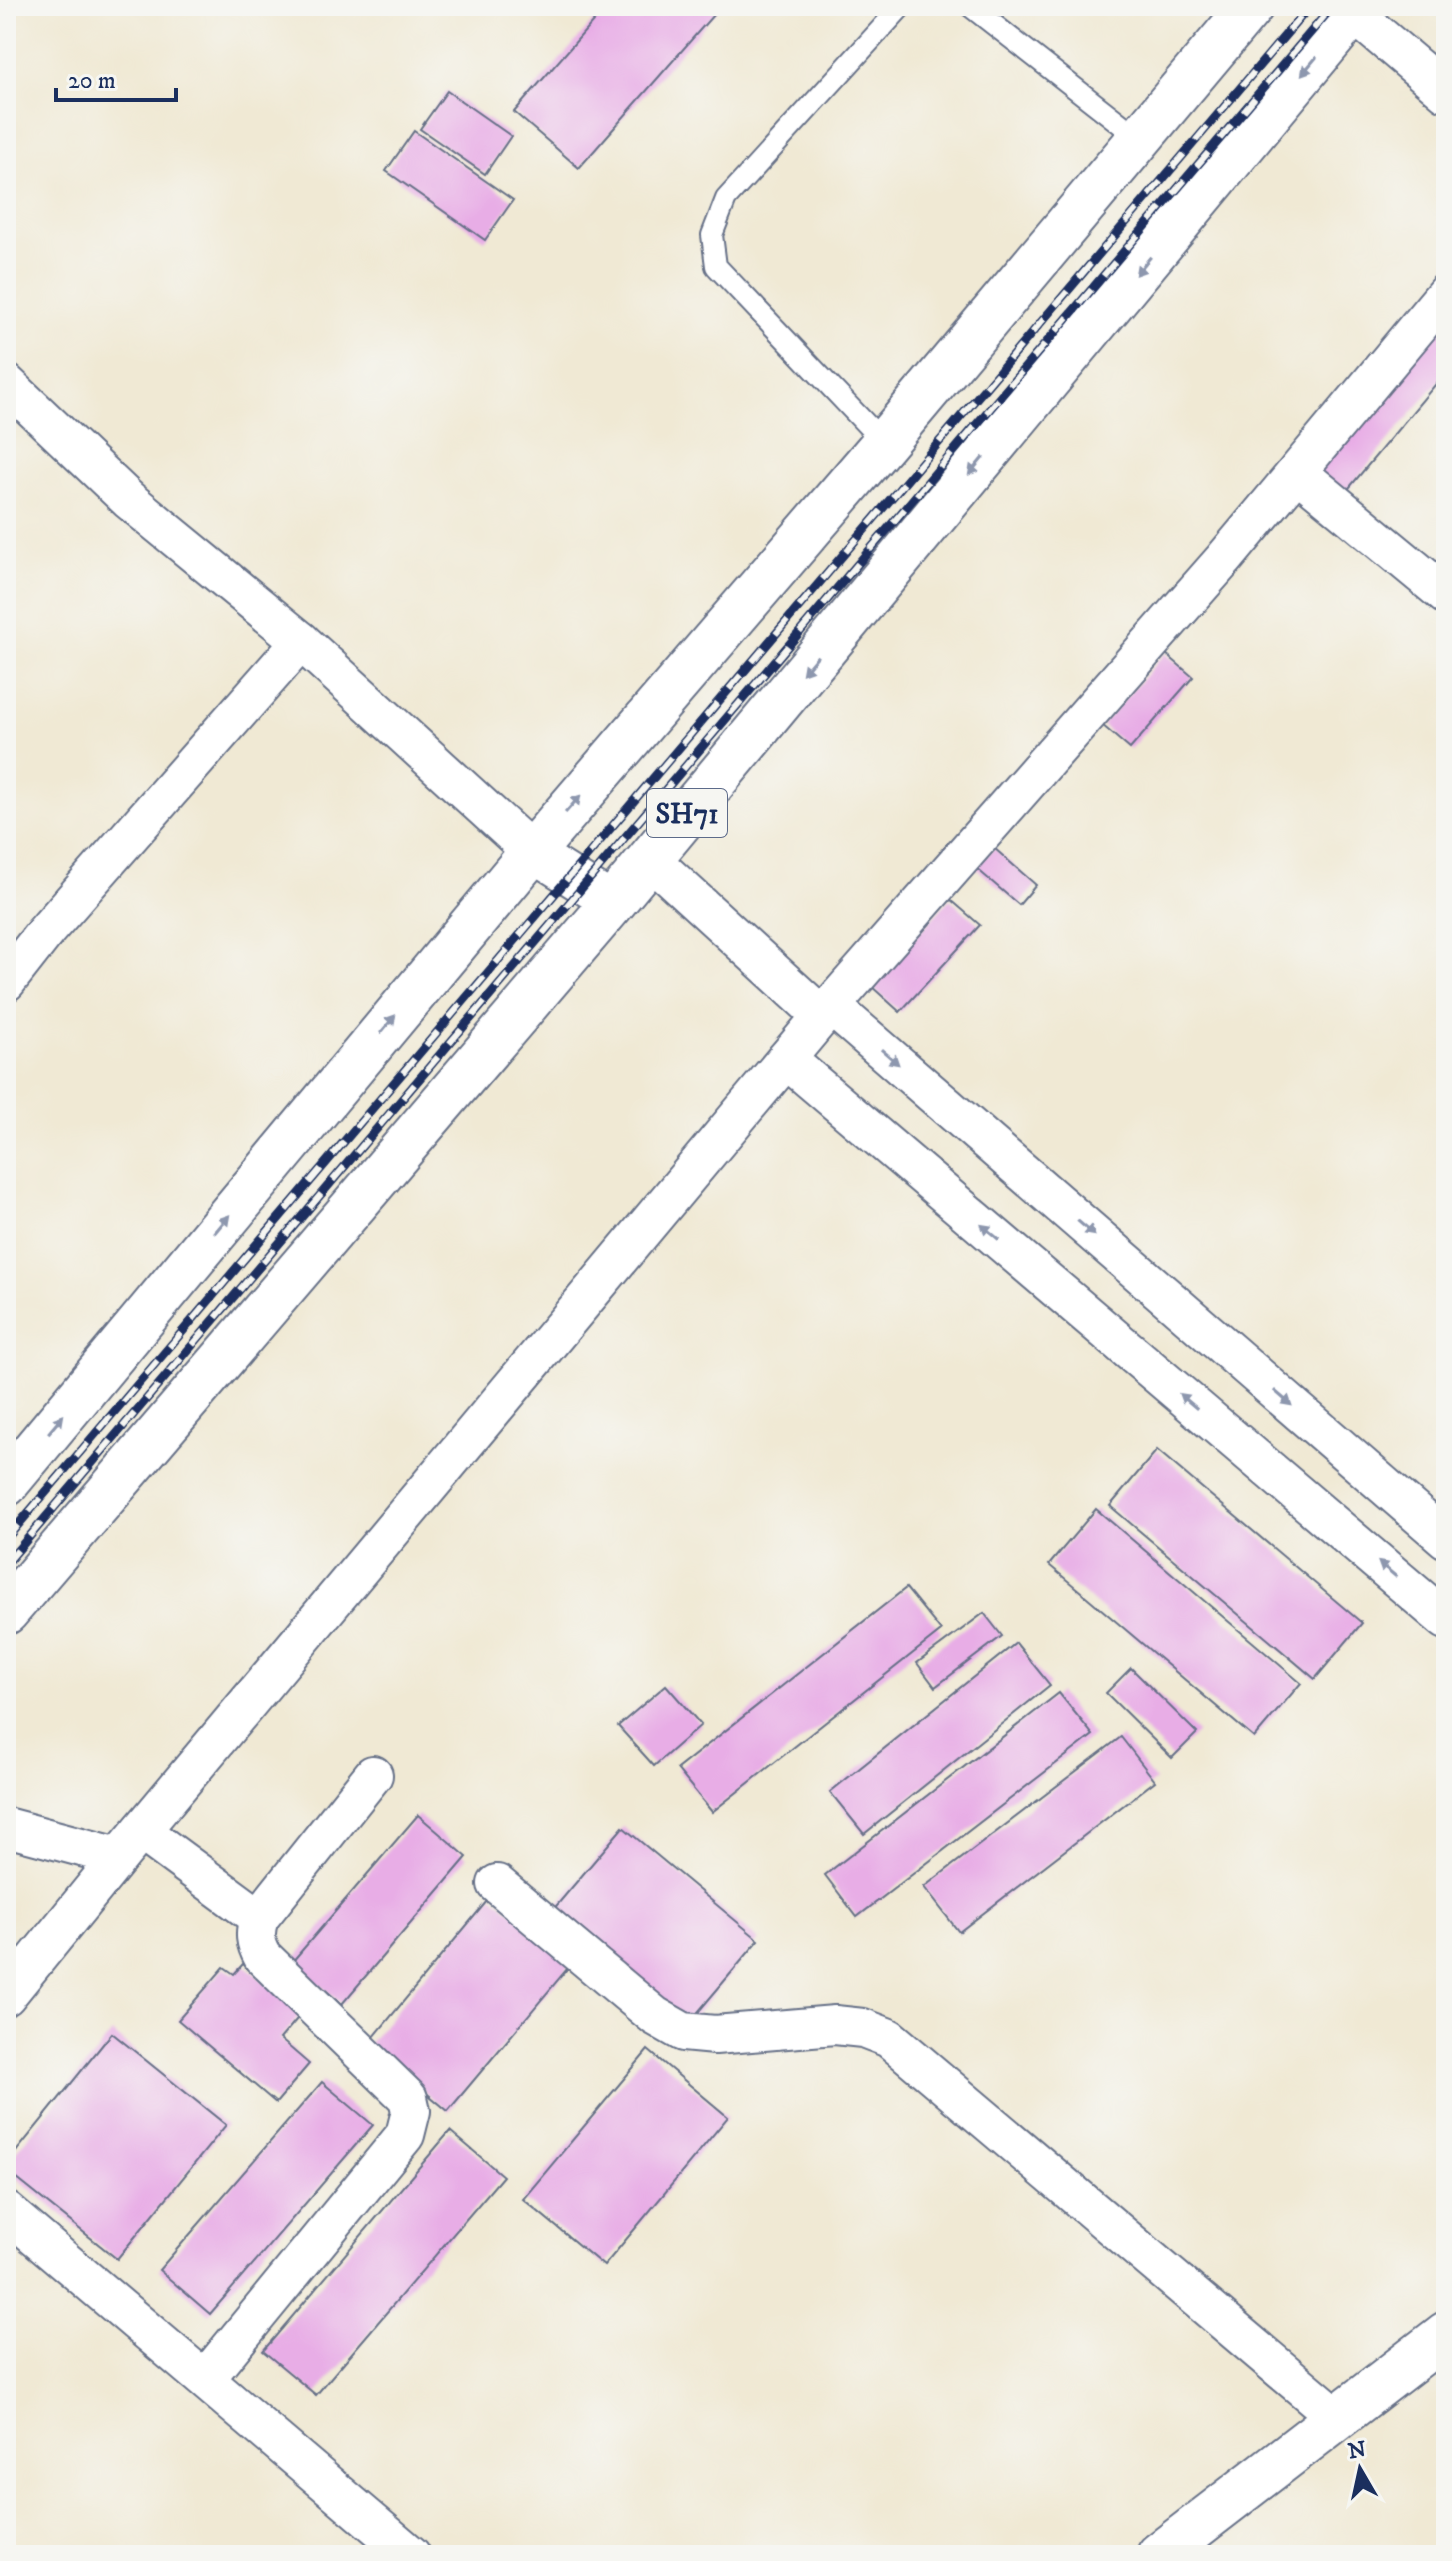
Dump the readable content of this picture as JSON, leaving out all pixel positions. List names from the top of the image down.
{
  "streets": {
    "main road": ["SH71"]
  },
  "scale_bar": "20 m",
  "north": "top"
}
